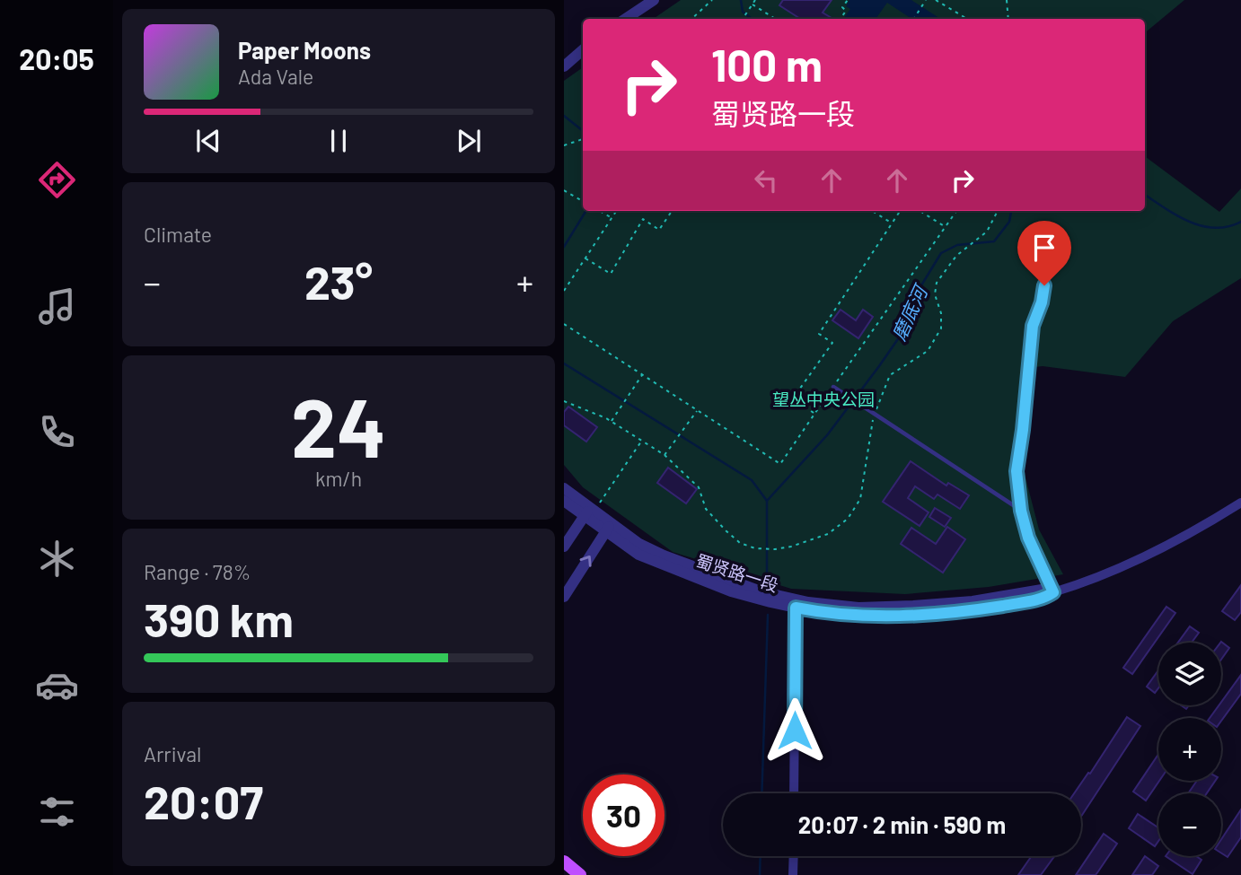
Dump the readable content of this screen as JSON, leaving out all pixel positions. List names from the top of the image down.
{
  "streets": {
    "street": ["蜀贤路一段"]
  },
  "water": ["磨底河"],
  "parks": ["望丛中央公园"],
  "page": {
    "tabs": "20:05",
    "turn": ["100 m", "蜀贤路一段"],
    "song": ["Paper Moons", "Ada Vale"],
    "tile": [
      "Climate",
      ["24", "km/h"],
      ["Range · 78%", "390 km"],
      ["Arrival", "20:07"]
    ],
    "heat": ["−", "23°", "+"],
    "map_buttons": ["+", "−"],
    "limit": "30",
    "trip": "20:07 · 2 min · 590 m"
  }
}
